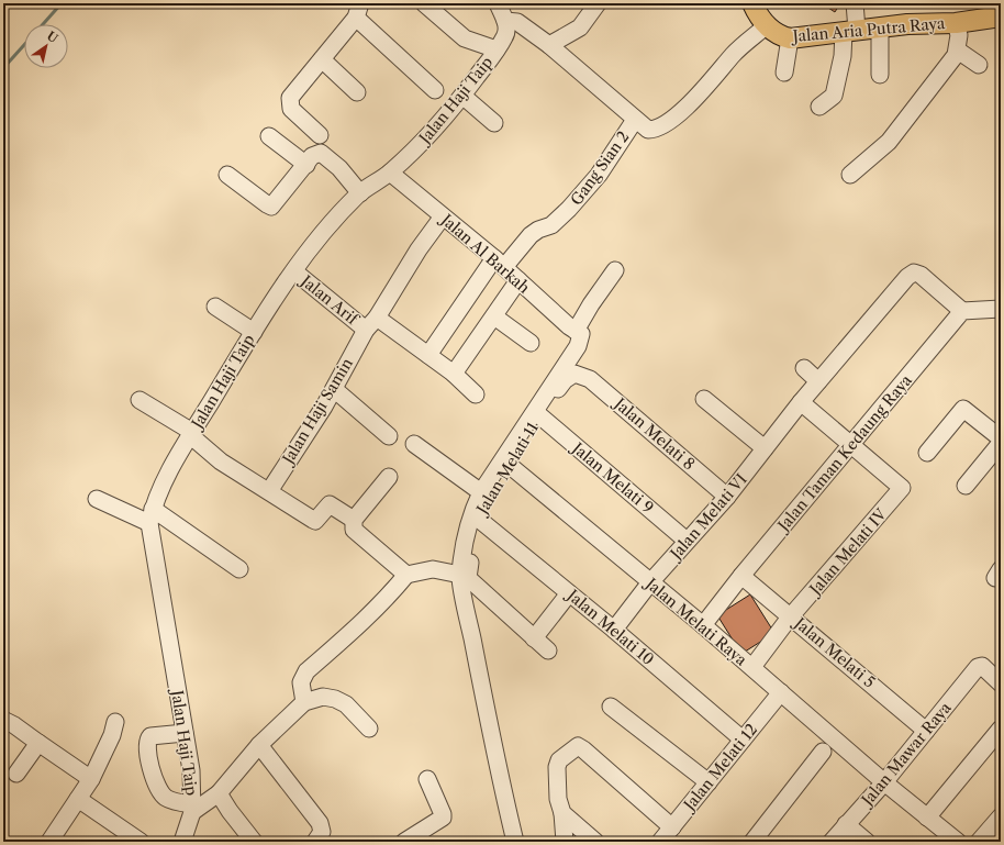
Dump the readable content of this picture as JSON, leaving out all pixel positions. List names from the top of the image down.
{
  "streets": {
    "main road": ["Jalan Aria Putra Raya"],
    "street": [
      "Jalan Haji Taip",
      "Gang Sian 2",
      "Jalan Al Barkah",
      "Jalan Arif",
      "Jalan Haji Samin",
      "Jalan Melati 8",
      "Jalan Taman Kedaung Raya",
      "Jalan Melati 11",
      "Jalan Melati 9",
      "Jalan Melati VI",
      "Jalan Melati IV",
      "Jalan Melati Raya",
      "Jalan Melati 10",
      "Jalan Melati 5",
      "Jalan Mawar Raya",
      "Jalan Melati 12"
    ]
  },
  "crossings": [
    ["Jalan Haji Taip", "Jalan Al Barkah"],
    ["Jalan Haji Taip", "Jalan Arif"],
    ["Gang Sian 2", "Jalan Al Barkah"],
    ["Gang Sian 2", "Jalan Arif"],
    ["Jalan Al Barkah", "Jalan Haji Samin"],
    ["Jalan Arif", "Jalan Haji Samin"],
    ["Jalan Melati 8", "Jalan Melati 11"],
    ["Jalan Melati 8", "Jalan Melati VI"],
    ["Jalan Taman Kedaung Raya", "Jalan Melati VI"],
    ["Jalan Taman Kedaung Raya", "Jalan Melati IV"],
    ["Jalan Taman Kedaung Raya", "Jalan Melati Raya"],
    ["Jalan Taman Kedaung Raya", "Jalan Melati 5"],
    ["Jalan Melati 11", "Jalan Melati 9"],
    ["Jalan Melati 11", "Jalan Melati Raya"],
    ["Jalan Melati 11", "Jalan Melati 10"],
    ["Jalan Melati 9", "Jalan Melati VI"],
    ["Jalan Melati VI", "Jalan Melati Raya"],
    ["Jalan Melati VI", "Jalan Melati 10"],
    ["Jalan Melati IV", "Jalan Melati Raya"],
    ["Jalan Melati IV", "Jalan Melati 5"],
    ["Jalan Melati Raya", "Jalan Mawar Raya"],
    ["Jalan Melati Raya", "Jalan Melati 12"],
    ["Jalan Melati 10", "Jalan Melati 12"],
    ["Jalan Melati 5", "Jalan Mawar Raya"]
  ],
  "north": "top right"
}
